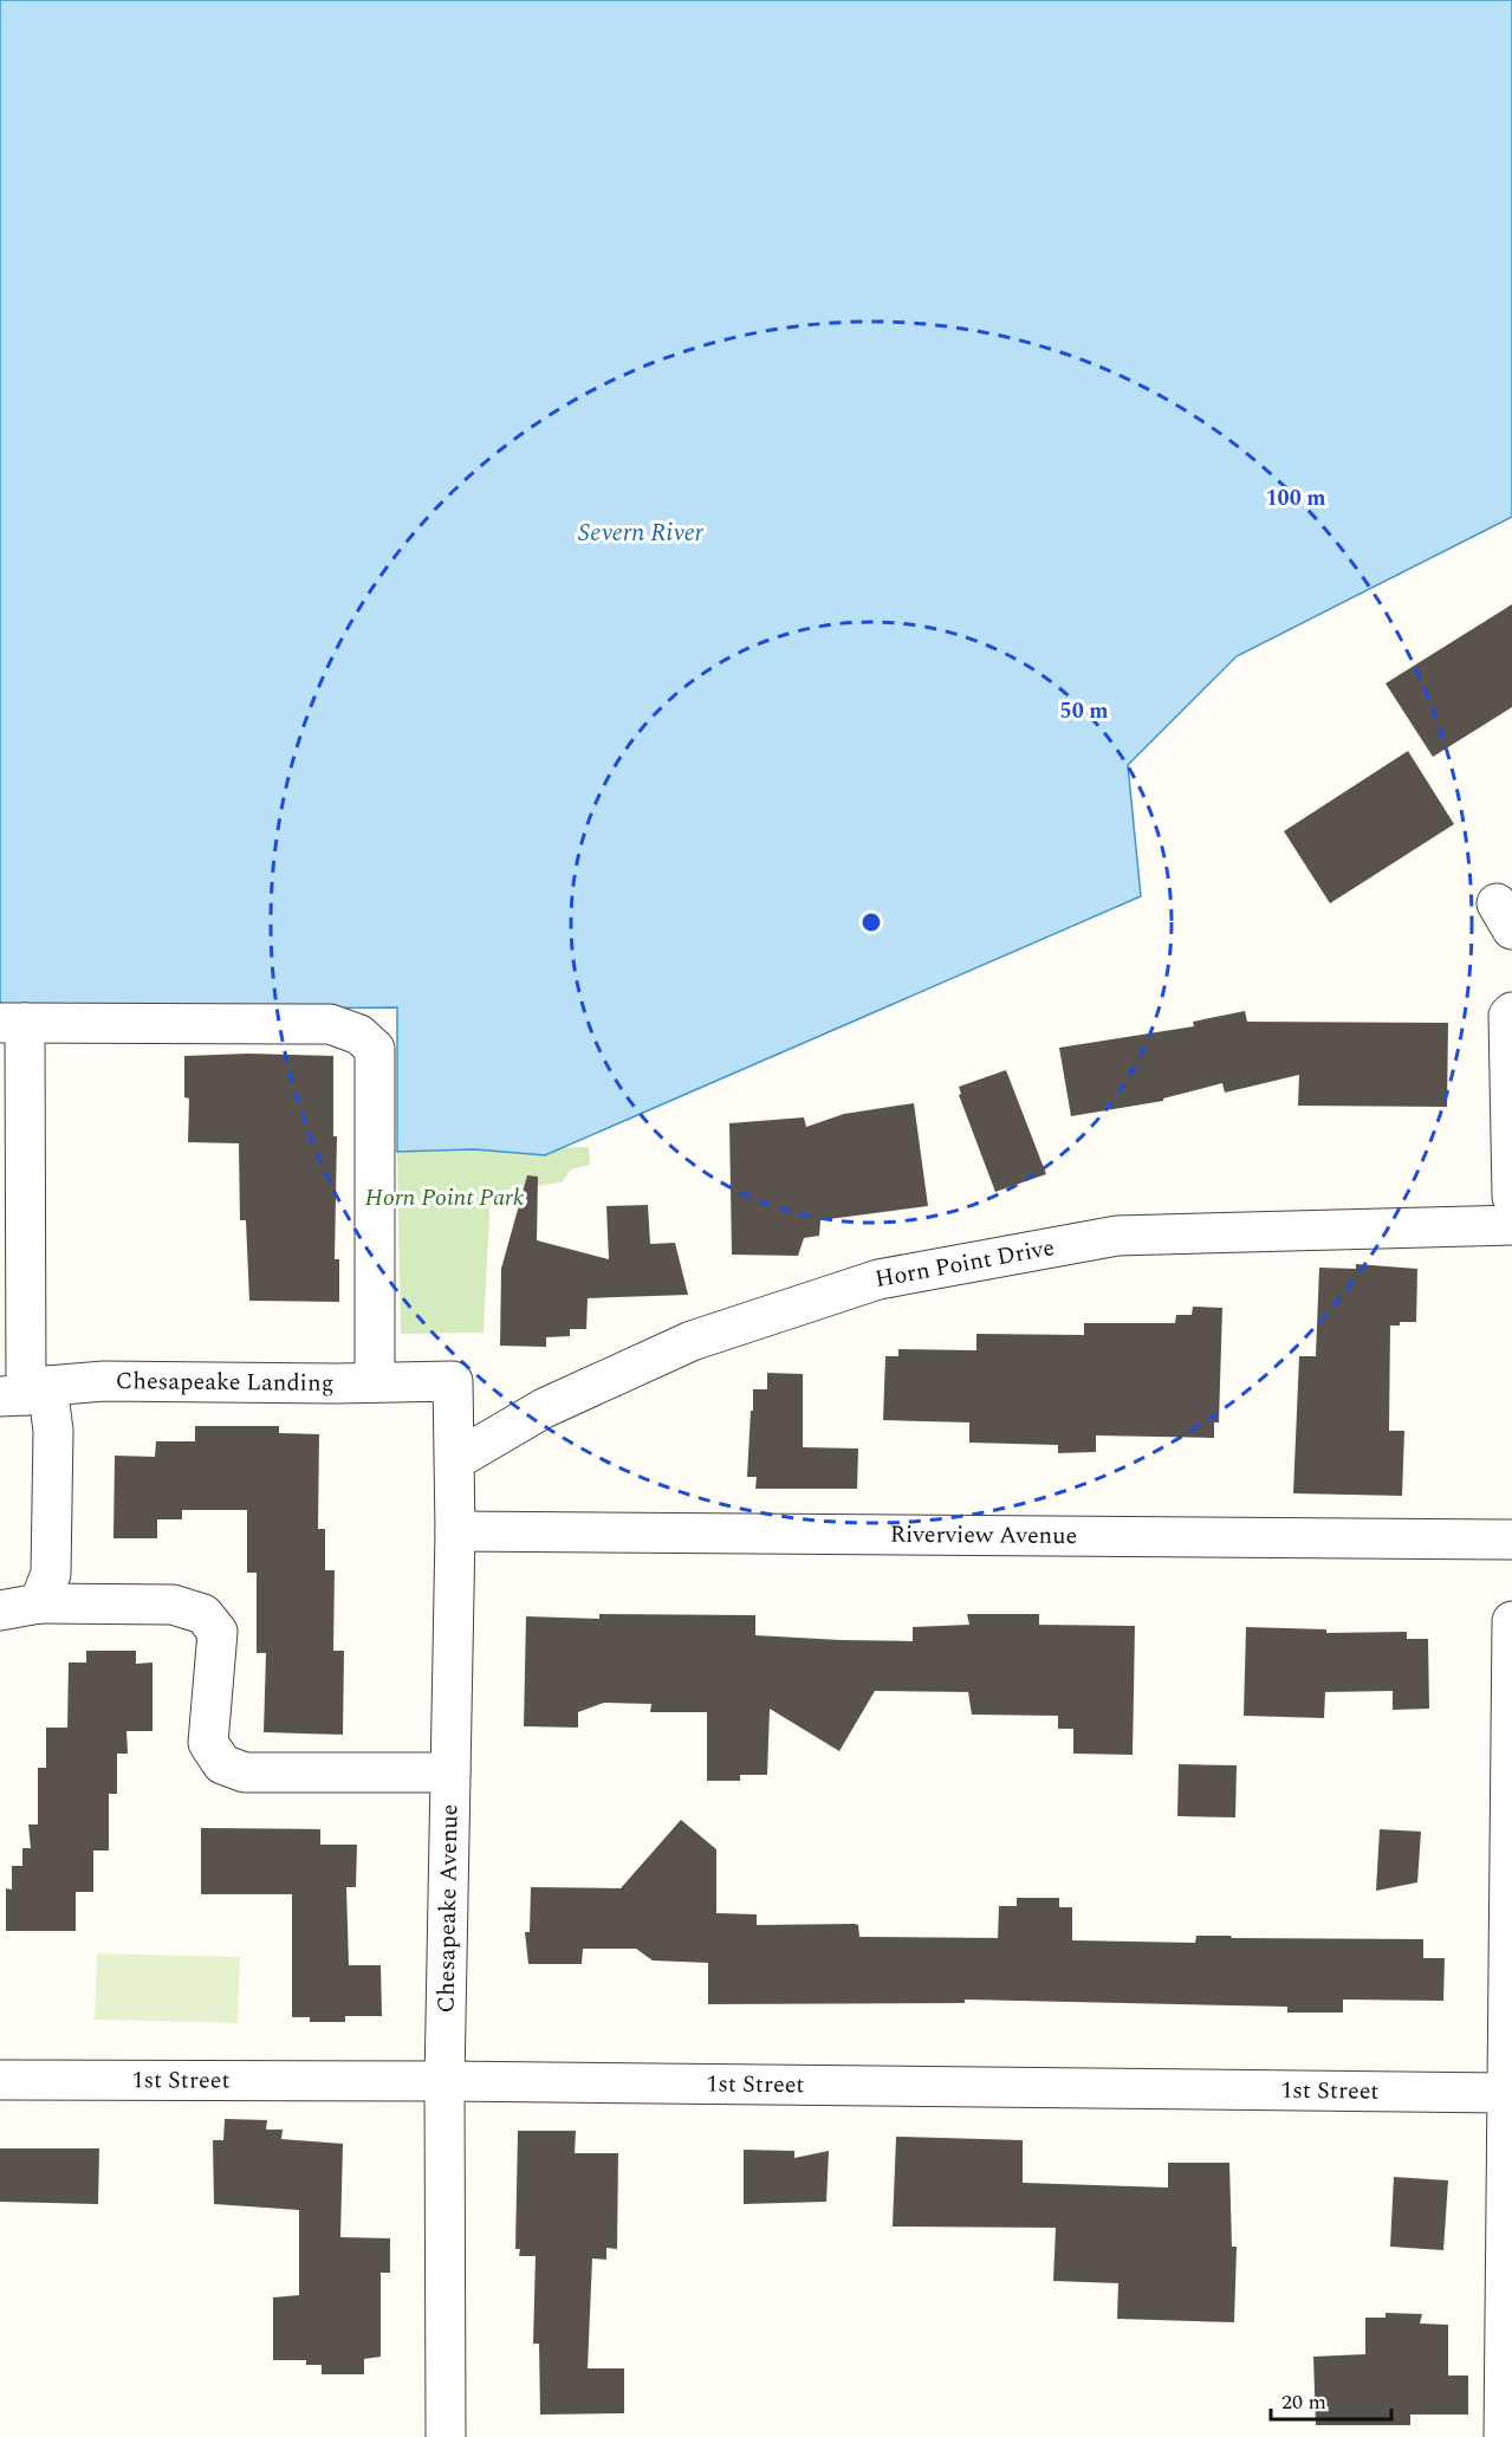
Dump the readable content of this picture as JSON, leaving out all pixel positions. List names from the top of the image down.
{
  "streets": {
    "street": [
      "Horn Point Drive",
      "Chesapeake Landing",
      "Riverview Avenue",
      "Chesapeake Avenue",
      "1st Street"
    ]
  },
  "crossings": [
    ["Horn Point Drive", "Chesapeake Avenue"],
    ["Chesapeake Landing", "Chesapeake Avenue"],
    ["Riverview Avenue", "Chesapeake Avenue"],
    ["Chesapeake Avenue", "1st Street"]
  ],
  "water": ["Severn River"],
  "parks": ["Horn Point Park"],
  "scale_bar": "20 m",
  "rings": ["100 m", "50 m"]
}
